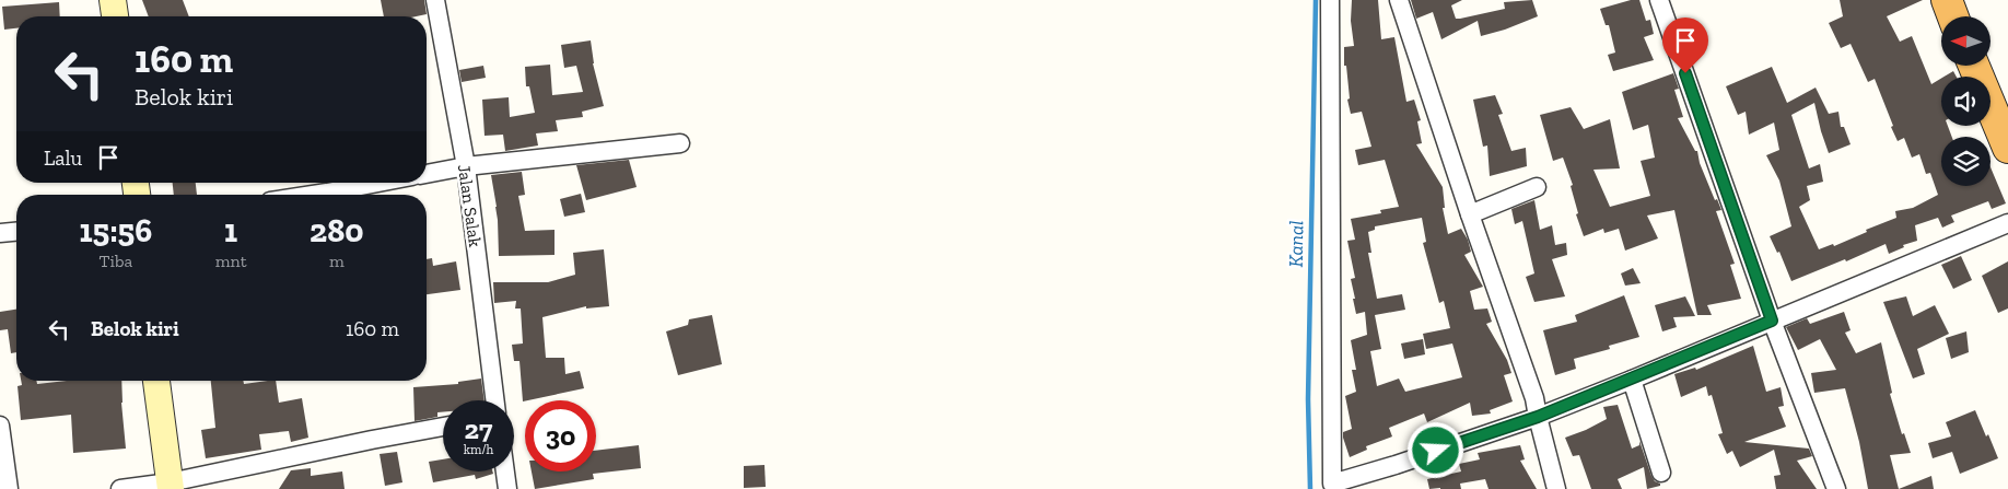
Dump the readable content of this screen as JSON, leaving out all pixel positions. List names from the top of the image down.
{
  "streets": {
    "street": ["Jalan Salak"]
  },
  "water": ["Kanal"],
  "north": "left",
  "page": {
    "turn": ["160 m", "Belok kiri"],
    "then": "Lalu",
    "eta": [
      "15:56",
      "Tiba",
      "1",
      "mnt",
      "280",
      "m"
    ],
    "list": [
      {
        "name": "Belok kiri",
        "value": "160 m"
      }
    ],
    "speed": "27 km/h",
    "limit": "30"
  }
}
